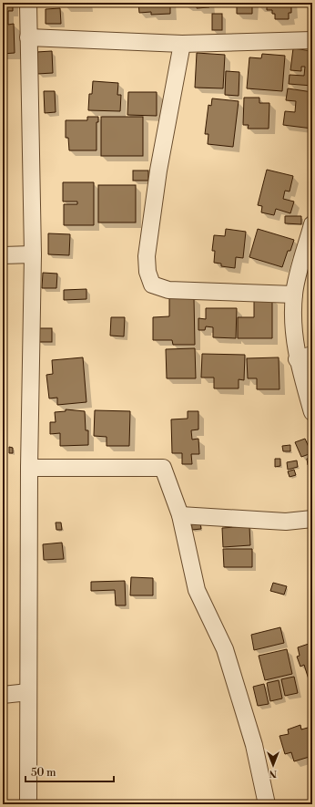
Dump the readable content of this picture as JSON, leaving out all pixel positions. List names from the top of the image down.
{
  "scale_bar": "50 m",
  "north": "bottom"
}
